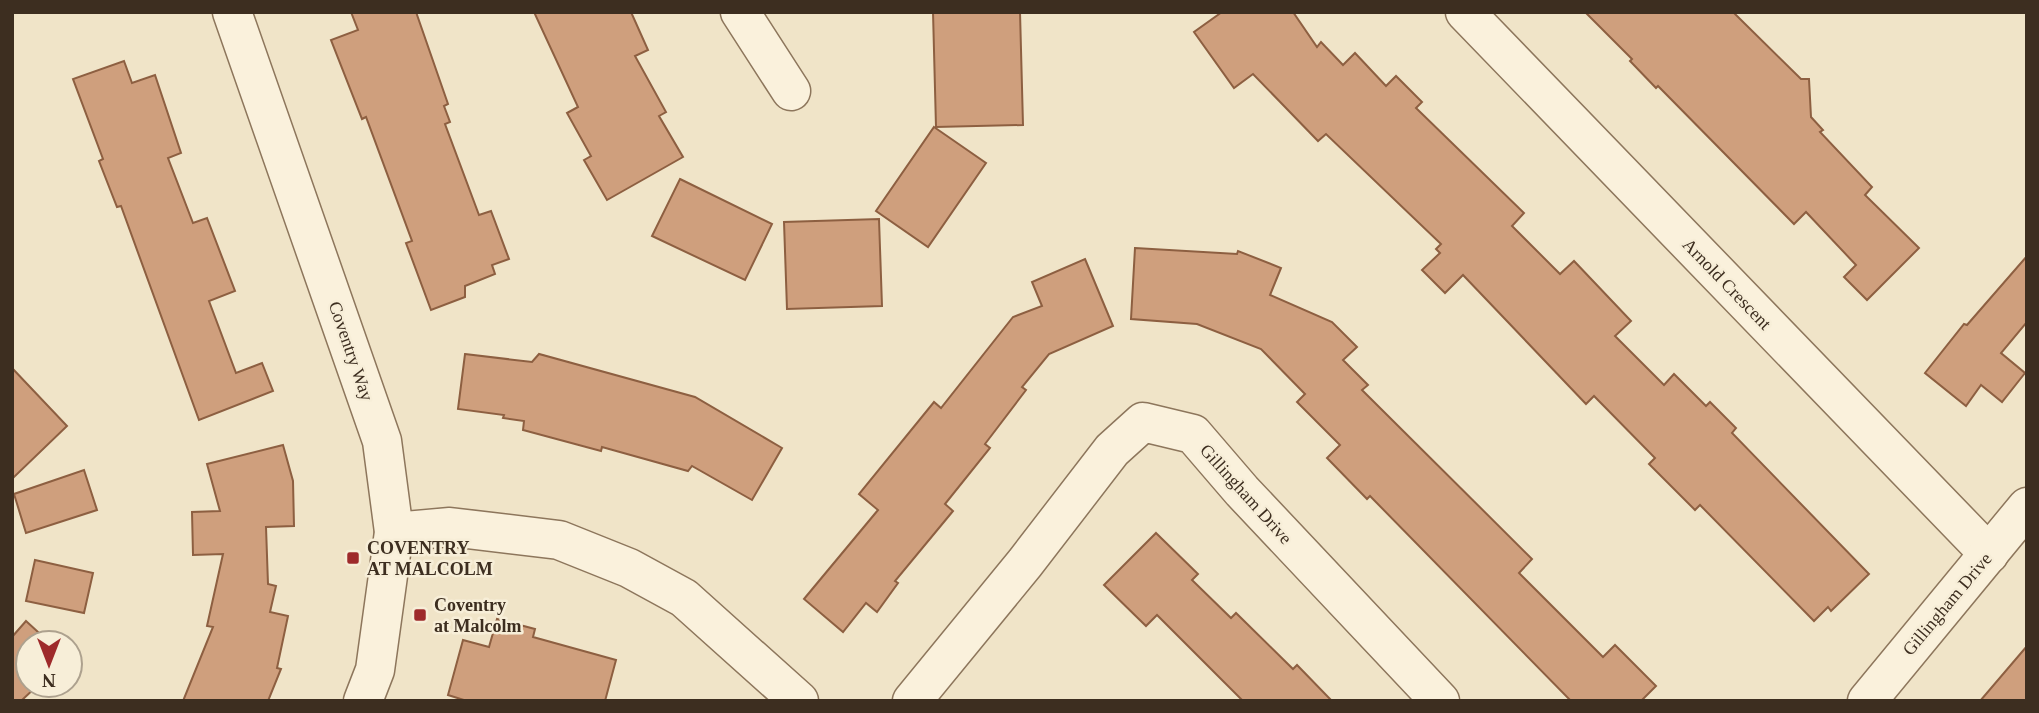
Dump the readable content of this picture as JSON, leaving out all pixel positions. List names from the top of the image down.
{
  "streets": {
    "street": ["Arnold Crescent", "Coventry Way", "Gillingham Drive"]
  },
  "crossings": [
    ["Arnold Crescent", "Gillingham Drive"]
  ],
  "places": {
    "transit": ["COVENTRY AT MALCOLM", "Coventry at Malcolm"]
  },
  "north": "bottom"
}
